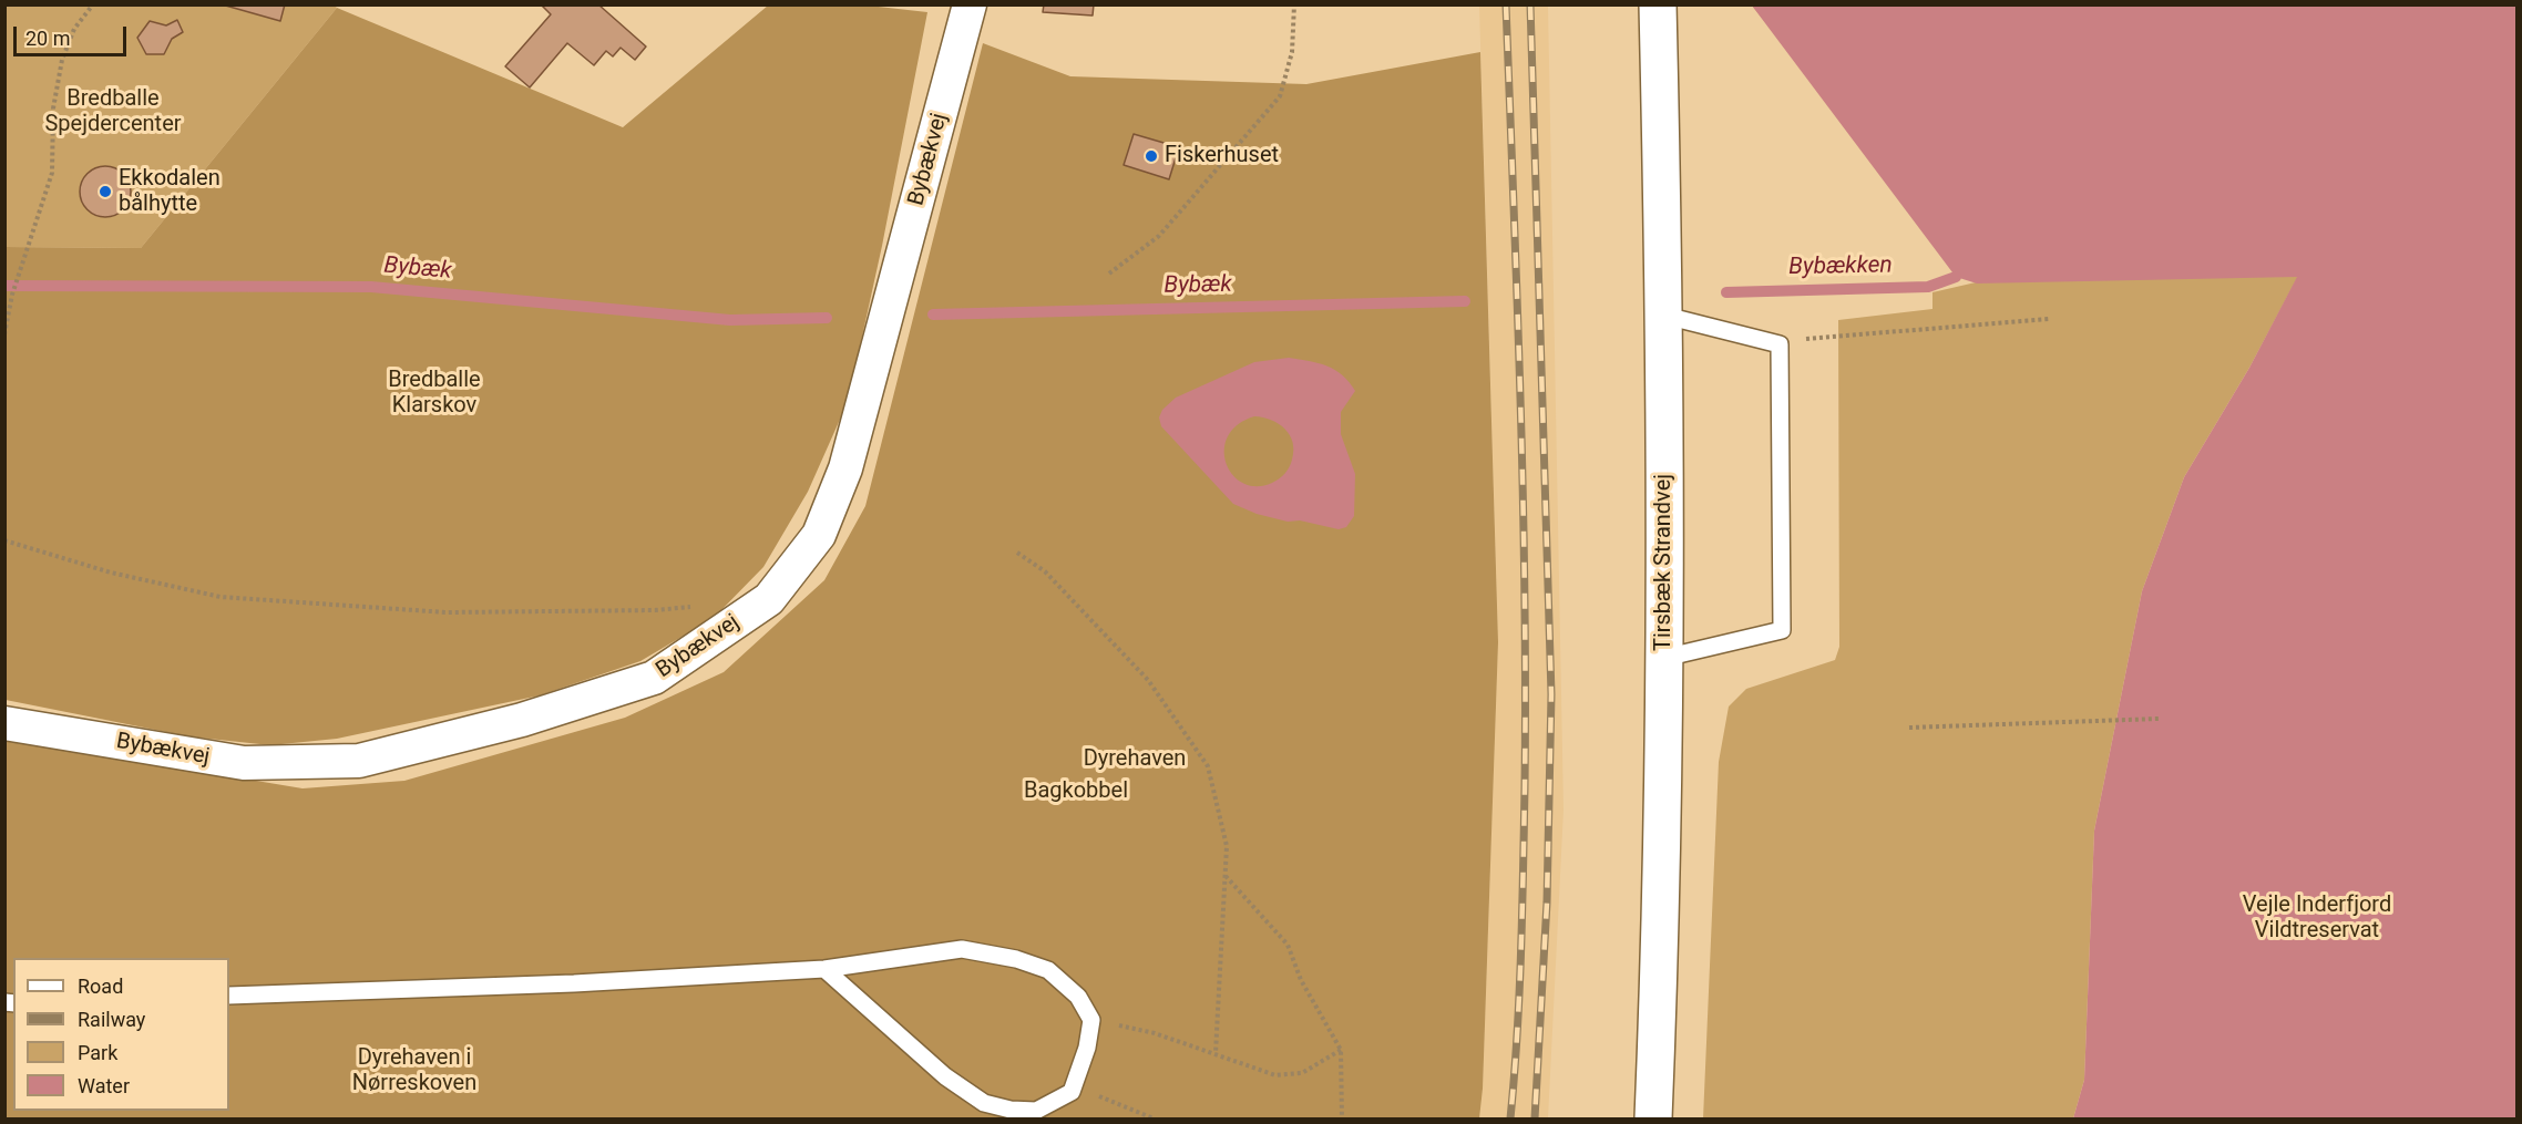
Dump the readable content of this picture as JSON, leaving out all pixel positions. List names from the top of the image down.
{
  "streets": {
    "street": ["Bybækvej", "Tirsbæk Strandvej"]
  },
  "water": ["Bybækken", "Bybæk"],
  "parks": [
    "Bredballe Spejdercenter",
    "Bredballe Klarskov",
    "Dyrehaven",
    "Bagkobbel",
    "Vejle Inderfjord Vildtreservat",
    "Dyrehaven i Nørreskoven"
  ],
  "places": ["Fiskerhuset", "Ekkodalen bålhytte"],
  "legend": [
    "Road",
    "Railway",
    "Park",
    "Water"
  ],
  "scale_bar": "20 m"
}
